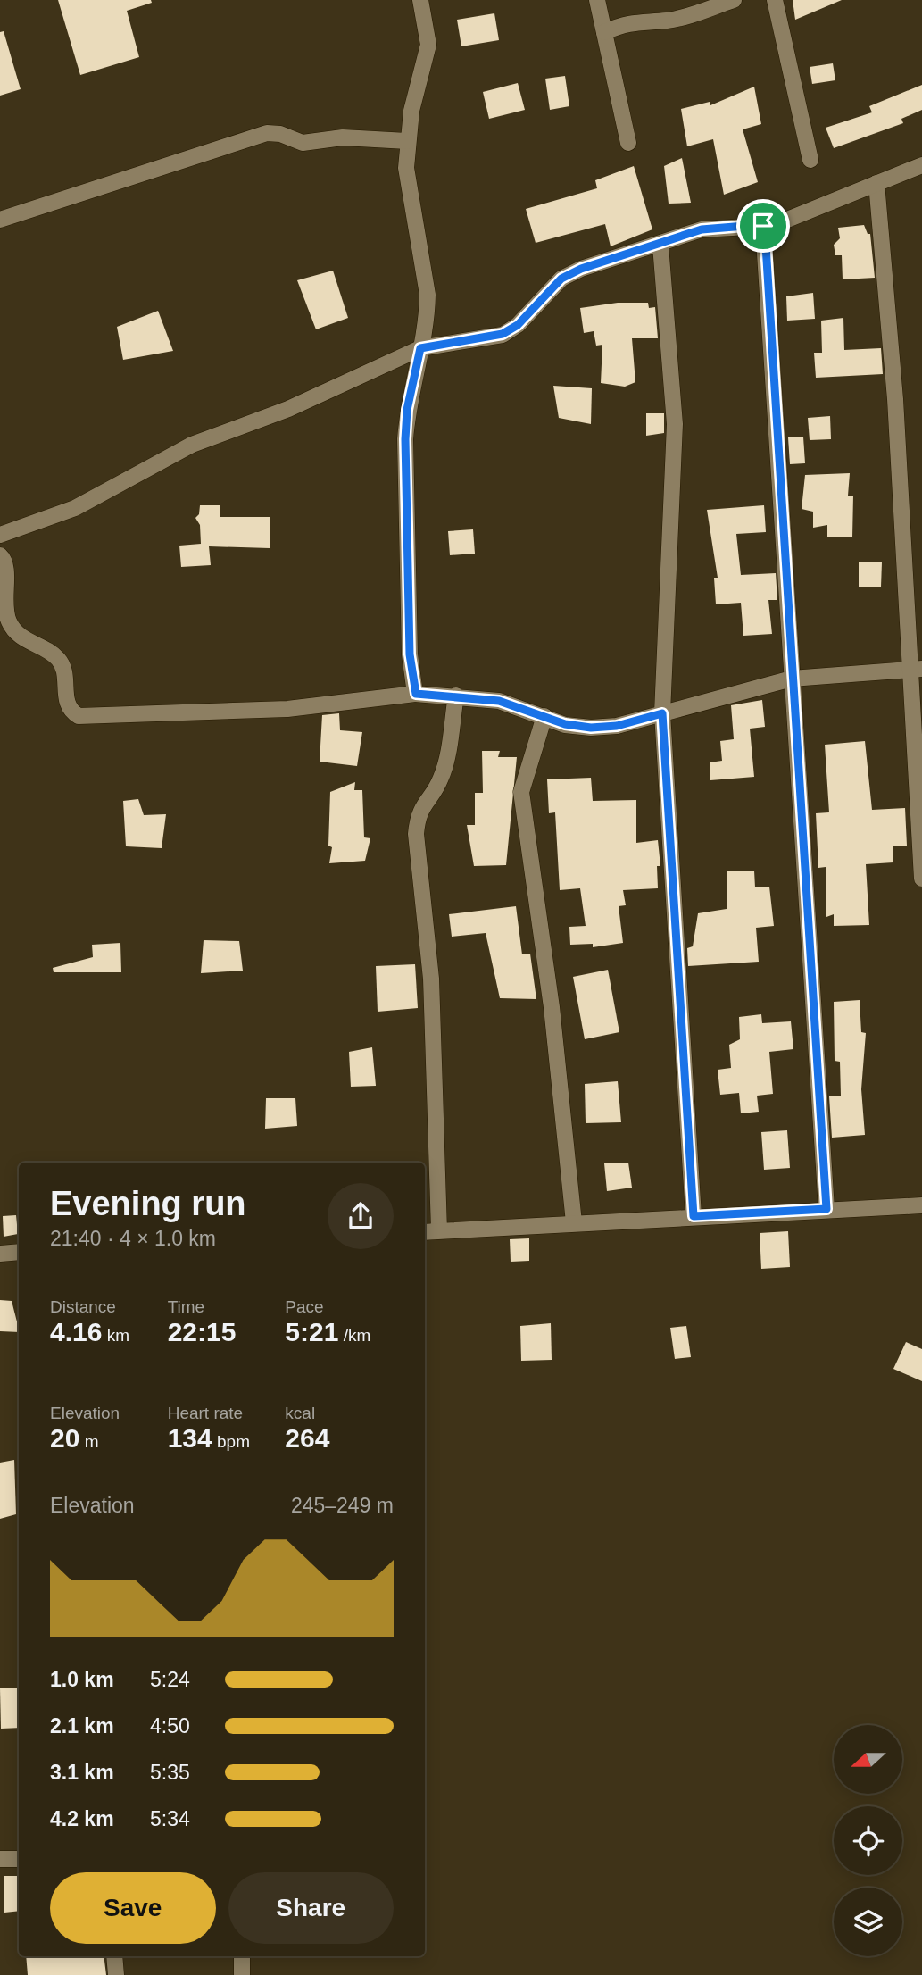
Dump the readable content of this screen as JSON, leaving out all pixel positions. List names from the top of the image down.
{
  "north": "left",
  "page": {
    "heading": ["Evening run", "21:40 · 4 × 1.0 km"],
    "stats": [
      ["Distance", "4.16 km"],
      ["Time", "22:15"],
      ["Pace", "5:21 /km"],
      ["Elevation", "20 m"],
      ["Heart rate", "134 bpm"],
      ["kcal", "264"]
    ],
    "chart": ["Elevation", "245–249 m"],
    "list": [
      {
        "name": "1.0 km",
        "note": "5:24"
      },
      {
        "name": "2.1 km",
        "note": "4:50"
      },
      {
        "name": "3.1 km",
        "note": "5:35"
      },
      {
        "name": "4.2 km",
        "note": "5:34"
      }
    ],
    "buttons": ["Save", "Share"]
  }
}
